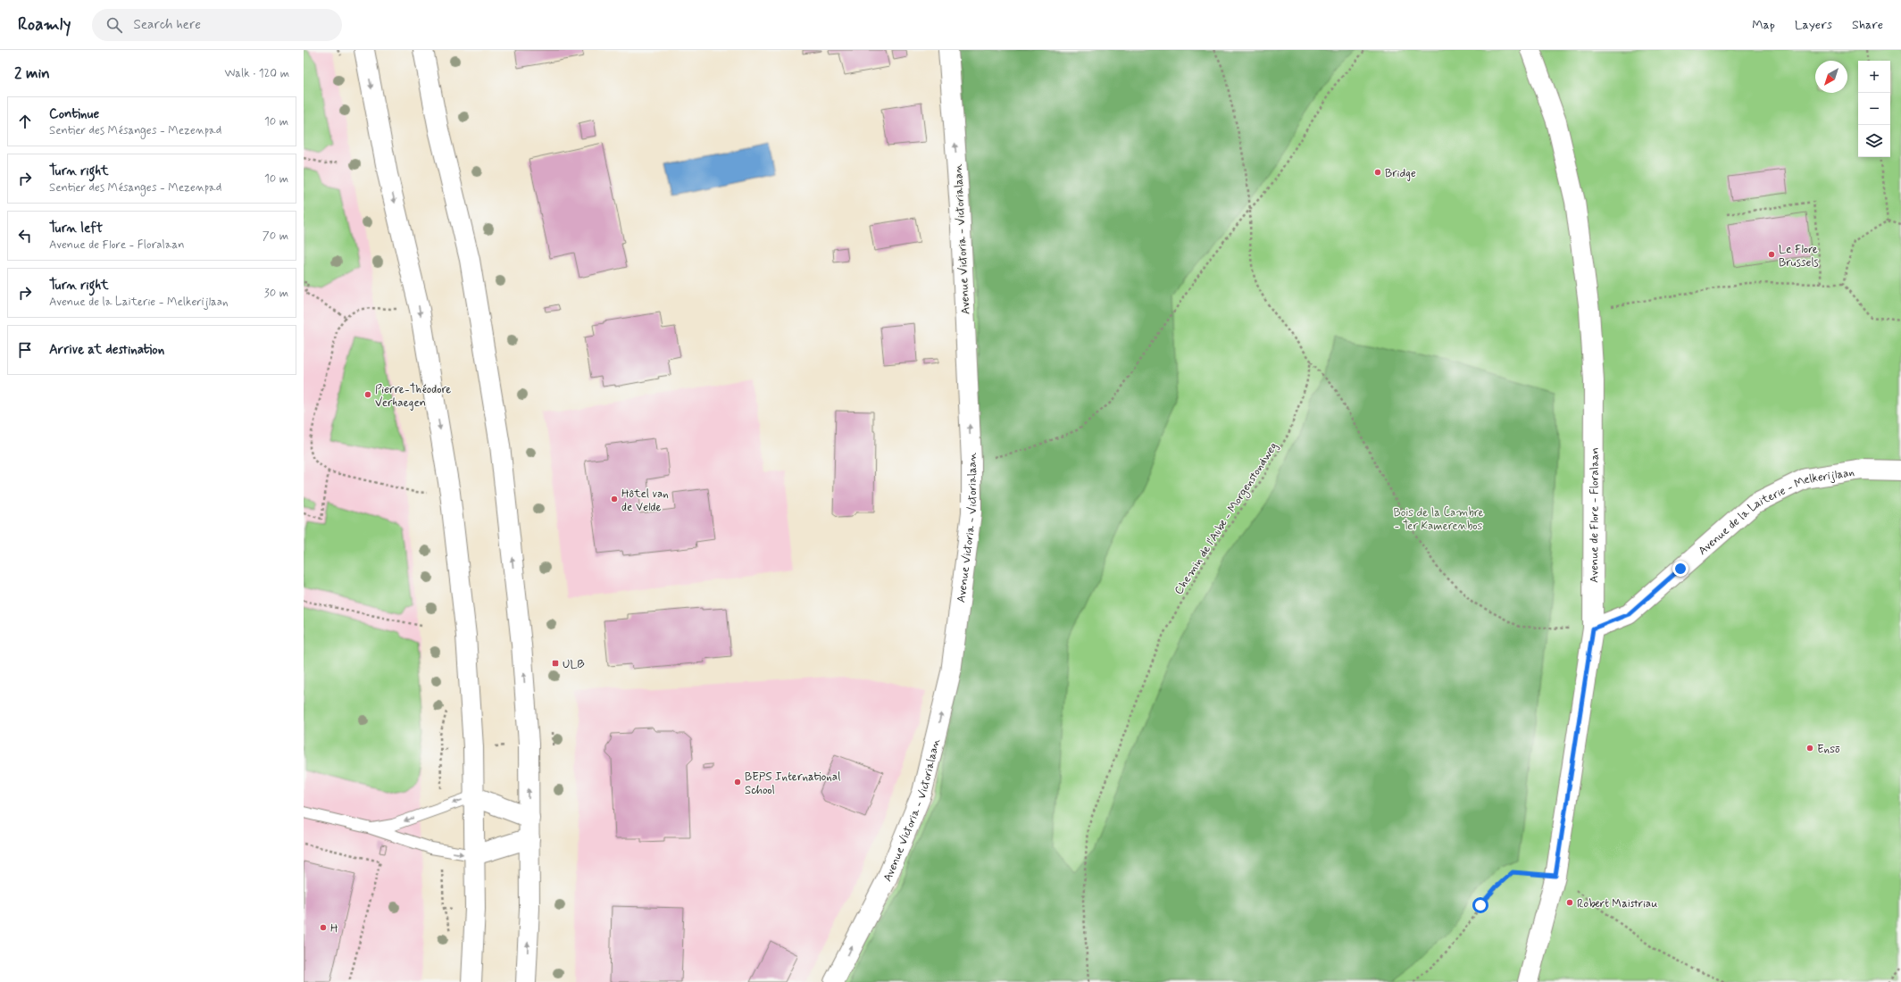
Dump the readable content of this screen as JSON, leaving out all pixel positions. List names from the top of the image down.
{
  "streets": {
    "street": ["Avenue Victoria - Victorialaan", "Avenue de la Laiterie - Melkerijlaan", "Avenue de Flore - Floralaan"],
    "path": ["Chemin de l'Aube - Morgenstondweg"]
  },
  "crossings": [
    ["Avenue de la Laiterie - Melkerijlaan", "Avenue de Flore - Floralaan"]
  ],
  "one_way": ["Avenue Victoria - Victorialaan"],
  "parks": ["Bois de la Cambre - Ter Kamerenbos"],
  "places": {
    "other": [
      "Bridge",
      "Le Flore Brussels",
      "Pierre-Théodore Verhaegen",
      "Hôtel van de Velde",
      "Ensō",
      "BEPS International School",
      "Robert Maistriau",
      "H"
    ],
    "transit": ["ULB"]
  },
  "north": "bottom left",
  "page": {
    "header": "Roamly",
    "search": "Search here",
    "nav": ["Map", "Layers", "Share"],
    "heading": ["2 min", "Walk · 120 m"],
    "map_buttons": ["+", "−"],
    "list": [
      ["Continue", "Sentier des Mésanges - Mezenpad", "10 m"],
      ["Turn right", "Sentier des Mésanges - Mezenpad", "10 m"],
      ["Turn left", "Avenue de Flore - Floralaan", "70 m"],
      ["Turn right", "Avenue de la Laiterie - Melkerijlaan", "30 m"],
      "Arrive at destination"
    ]
  }
}
